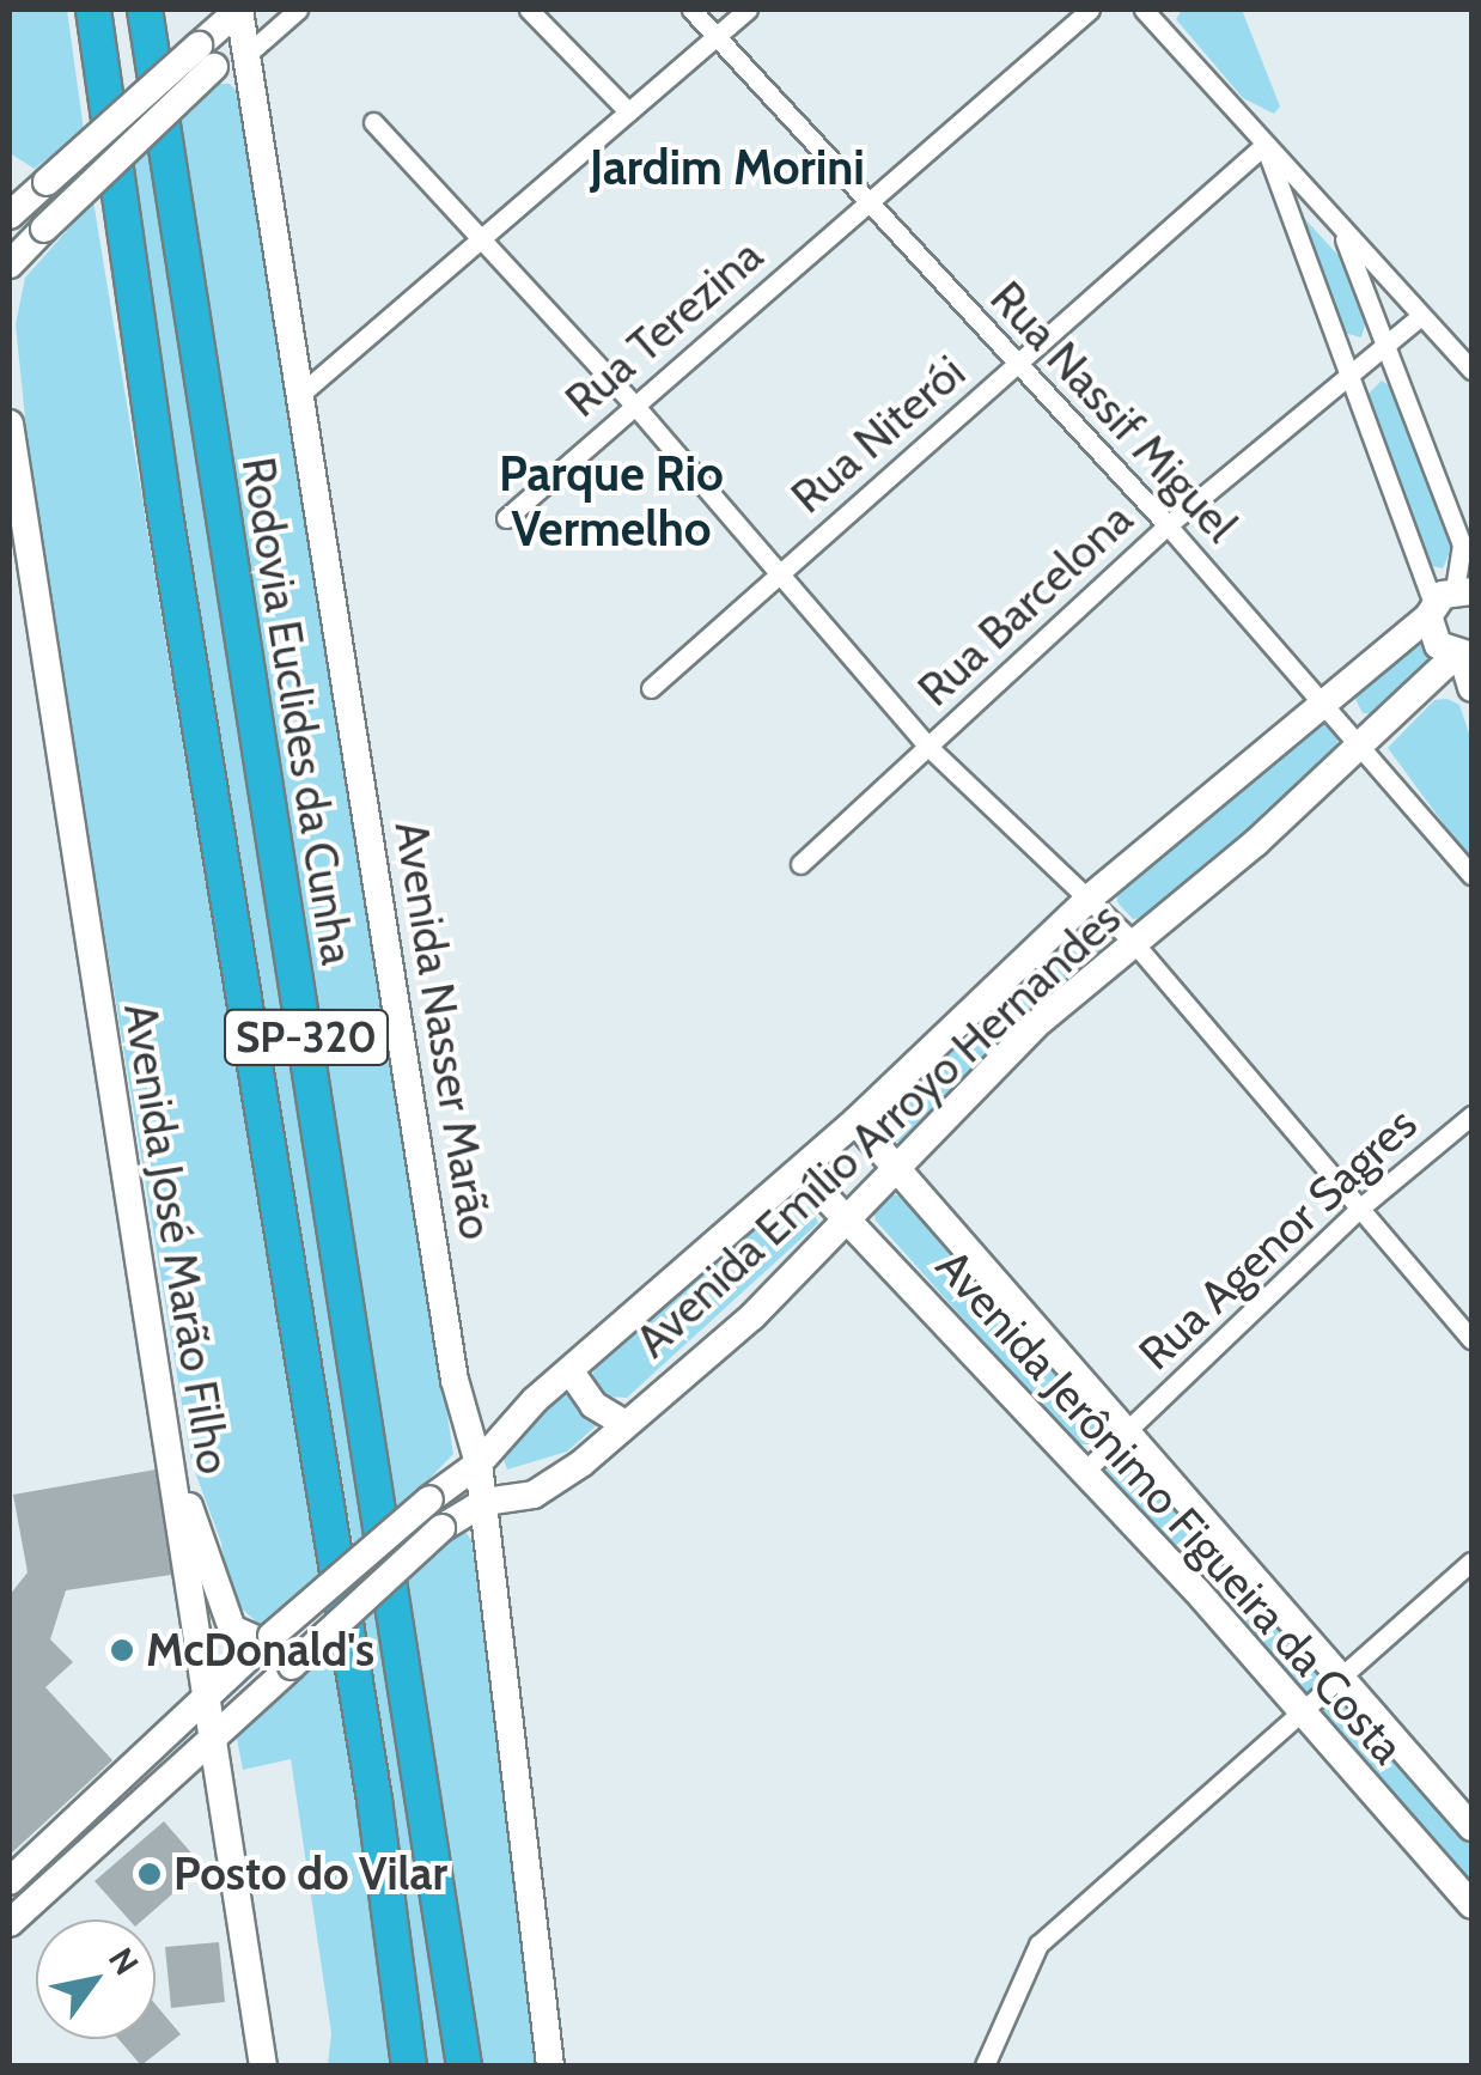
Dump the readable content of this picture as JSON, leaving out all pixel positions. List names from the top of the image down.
{
  "streets": {
    "highway": ["Rodovia Euclides da Cunha", "SP-320"],
    "main road": [
      "Avenida Nasser Marão",
      "Avenida Emílio Arroyo Hernandes",
      "Avenida José Marão Filho",
      "Avenida Jerônimo Figueira da Costa"
    ],
    "street": [
      "Rua Terezina",
      "Rua Nassif Miguel",
      "Rua Niterói",
      "Rua Barcelona",
      "Rua Agenor Sagres"
    ]
  },
  "crossings": [
    ["Rua Terezina", "Rua Nassif Miguel"],
    ["Rua Nassif Miguel", "Rua Niterói"],
    ["Rua Nassif Miguel", "Rua Barcelona"],
    ["Rua Nassif Miguel", "Avenida Emílio Arroyo Hernandes"],
    ["Avenida Nasser Marão", "Avenida Emílio Arroyo Hernandes"],
    ["Avenida Emílio Arroyo Hernandes", "Avenida José Marão Filho"],
    ["Avenida Emílio Arroyo Hernandes", "Avenida Jerônimo Figueira da Costa"],
    ["Rua Agenor Sagres", "Avenida Jerônimo Figueira da Costa"]
  ],
  "districts": ["Jardim Morini", "Parque Rio Vermelho"],
  "places": ["McDonald's", "Posto do Vilar"],
  "north": "top right"
}
